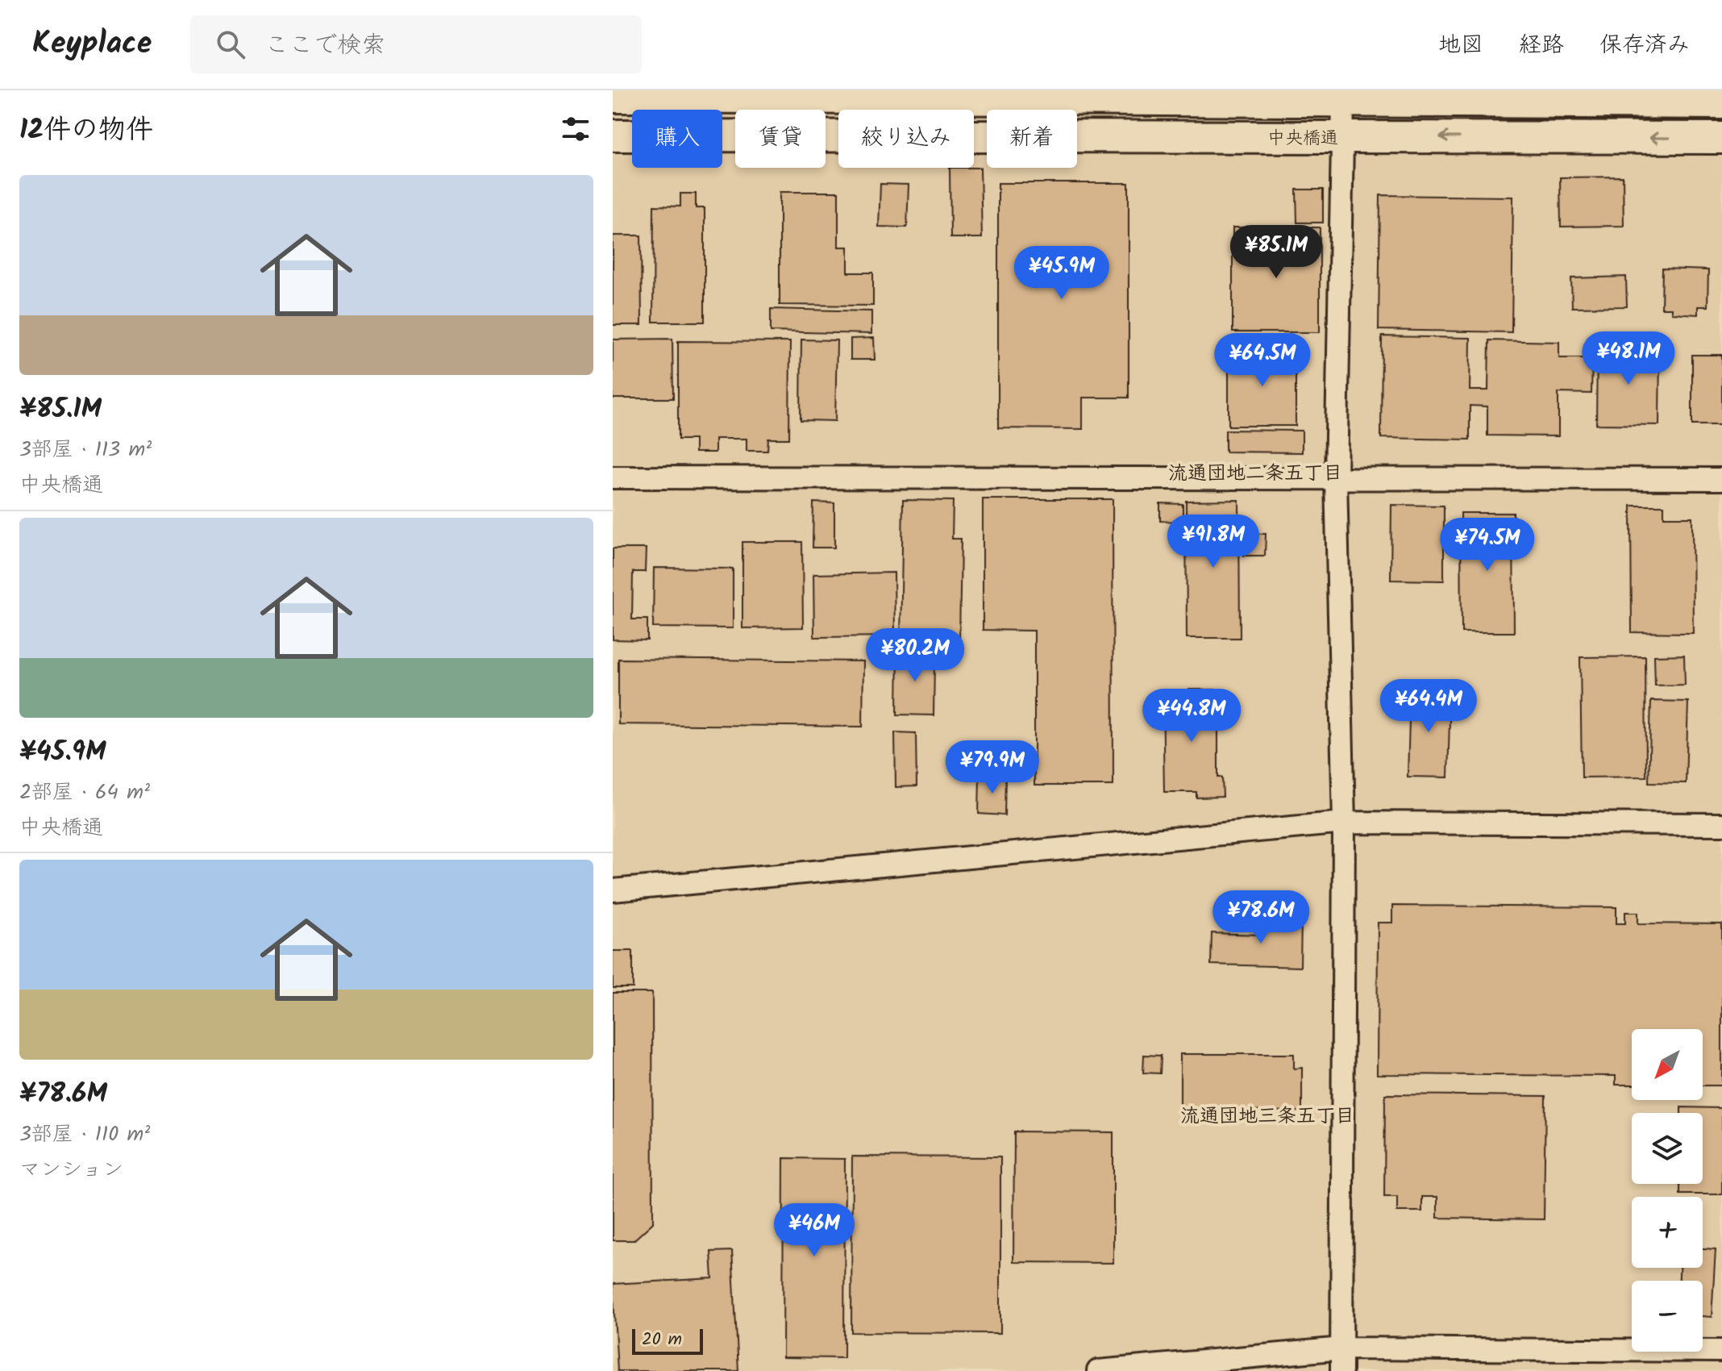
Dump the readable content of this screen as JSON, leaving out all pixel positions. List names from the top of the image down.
{
  "streets": {
    "main road": ["中央橋通"]
  },
  "districts": ["流通団地二条五丁目", "流通団地三条五丁目"],
  "scale_bar": "20 m",
  "north": "bottom left",
  "page": {
    "header": "Keyplace",
    "search": "ここで検索",
    "nav": ["地図", "経路", "保存済み"],
    "heading": "12件の物件",
    "chip": [
      "購入",
      "賃貸",
      "絞り込み",
      "新着"
    ],
    "list": [
      {
        "name": "¥85.1M",
        "note": "3部屋 · 113 m² · 中央橋通"
      },
      {
        "name": "¥45.9M",
        "note": "2部屋 · 64 m² · 中央橋通"
      },
      {
        "name": "¥78.6M",
        "note": "3部屋 · 110 m² · マンション"
      }
    ],
    "price": [
      "¥85.1M",
      "¥45.9M",
      "¥48.1M",
      "¥64.5M",
      "¥91.8M",
      "¥74.5M",
      "¥80.2M",
      "¥64.4M",
      "¥44.8M",
      "¥79.9M",
      "¥78.6M",
      "¥46M"
    ],
    "map_buttons": ["+", "−"],
    "scale": "20 m"
  }
}
